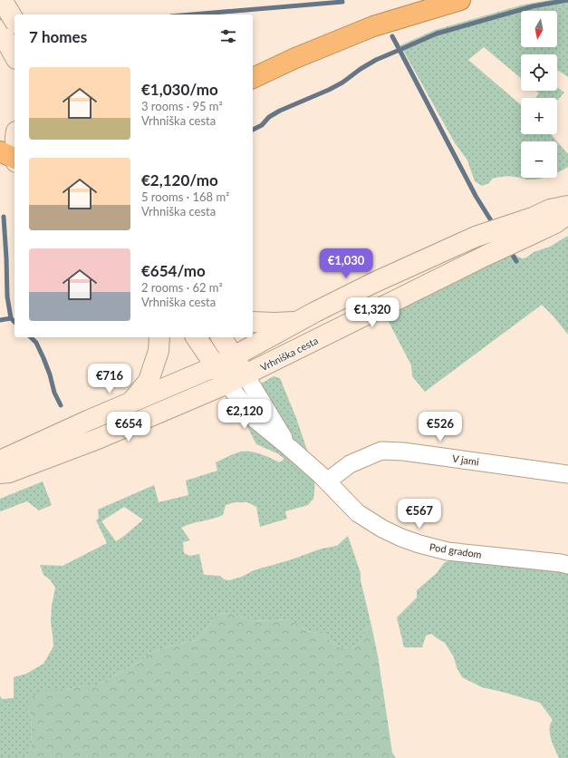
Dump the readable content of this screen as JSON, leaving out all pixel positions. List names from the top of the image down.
{
  "streets": {
    "main road": ["Vrhniška cesta"],
    "street": ["V jami", "Pod gradom"]
  },
  "crossings": [
    ["V jami", "Pod gradom"]
  ],
  "north": "bottom",
  "page": {
    "map_buttons": ["+", "−"],
    "heading": "7 homes",
    "list": [
      {
        "name": "€1,030/mo",
        "note": "3 rooms · 95 m² · Vrhniška cesta"
      },
      {
        "name": "€2,120/mo",
        "note": "5 rooms · 168 m² · Vrhniška cesta"
      },
      {
        "name": "€654/mo",
        "note": "2 rooms · 62 m² · Vrhniška cesta"
      }
    ],
    "price": [
      "€1,030",
      "€1,320",
      "€716",
      "€2,120",
      "€654",
      "€526",
      "€567"
    ]
  }
}
